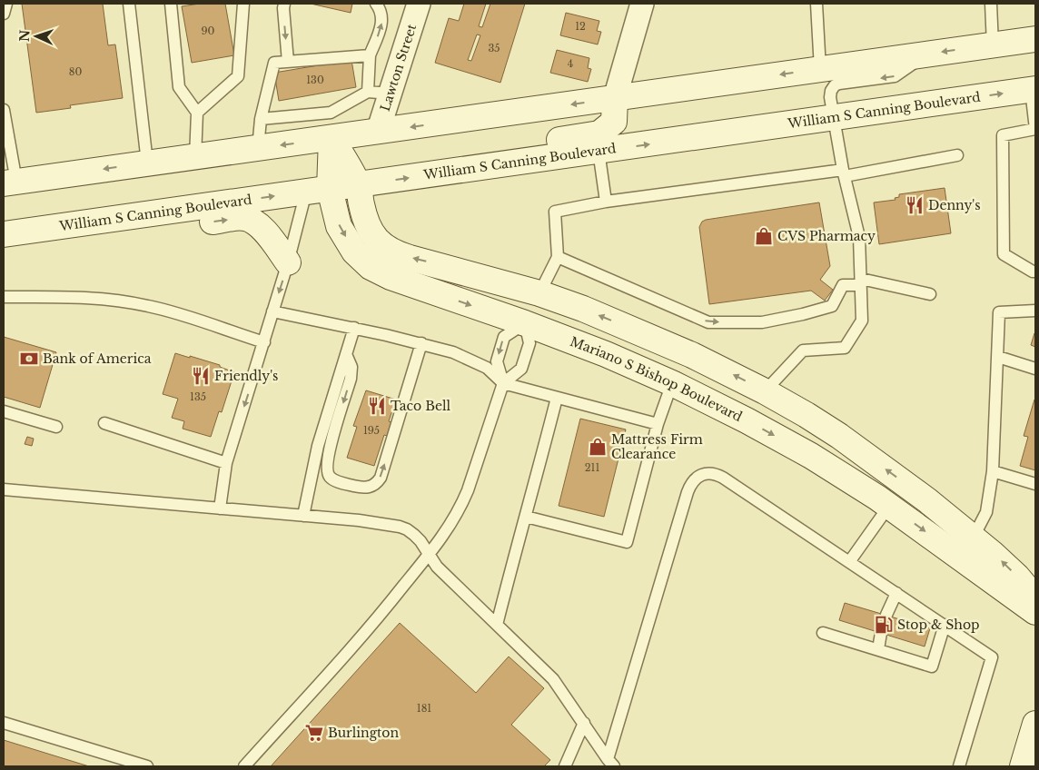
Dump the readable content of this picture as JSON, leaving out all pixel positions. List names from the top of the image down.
{
  "streets": {
    "main road": ["William S Canning Boulevard", "Mariano S Bishop Boulevard"],
    "street": ["Lawton Street"]
  },
  "crossings": [
    ["William S Canning Boulevard", "Mariano S Bishop Boulevard"]
  ],
  "places": {
    "restaurant": ["Denny's", "Friendly's", "Taco Bell"],
    "shop": ["CVS Pharmacy", "Mattress Firm Clearance"],
    "bank": ["Bank of America"],
    "fuel station": ["Stop & Shop"],
    "supermarket": ["Burlington"]
  },
  "house_numbers": [
    "12",
    "90",
    "35",
    "4",
    "80",
    "130",
    "135",
    "195",
    "211",
    "181"
  ],
  "north": "left"
}
